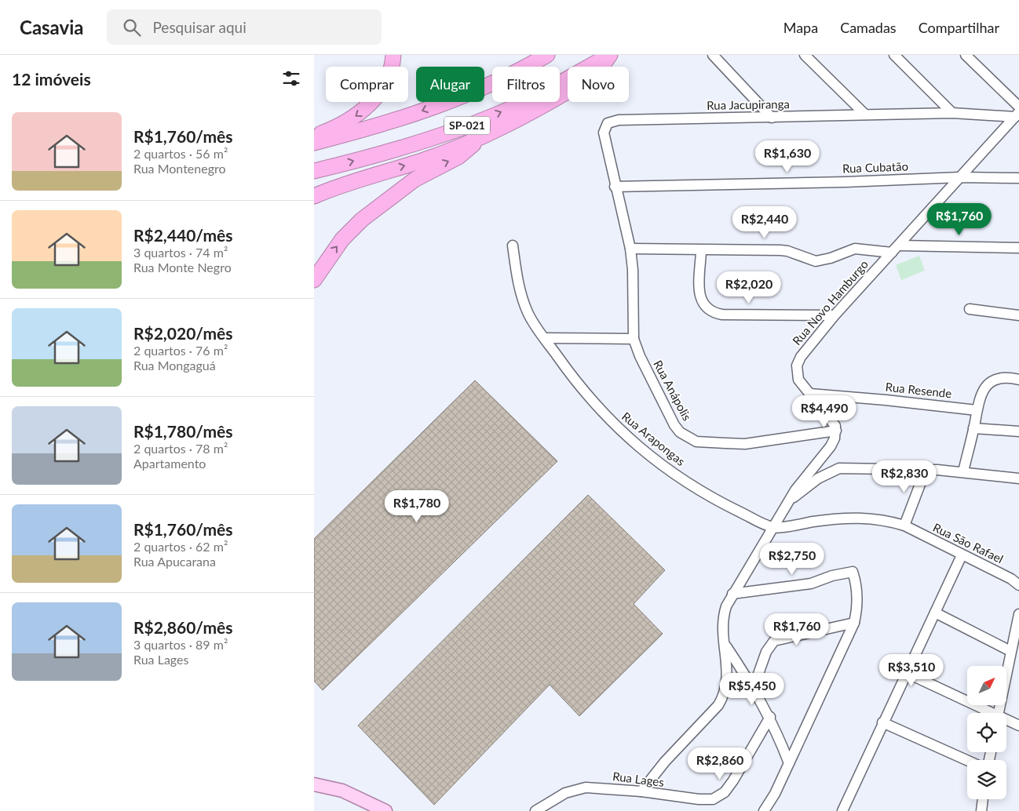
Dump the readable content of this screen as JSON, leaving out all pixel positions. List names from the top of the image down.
{
  "streets": {
    "highway": ["SP-021"],
    "street": [
      "Rua Jacupiranga",
      "Rua Cubatão",
      "Rua Novo Hamburgo",
      "Rua Anápolis",
      "Rua Resende",
      "Rua Arapongas",
      "Rua São Rafael",
      "Rua Lages"
    ]
  },
  "crossings": [
    ["Rua Jacupiranga", "Rua Cubatão"],
    ["Rua Jacupiranga", "Rua Novo Hamburgo"],
    ["Rua Jacupiranga", "Rua Anápolis"],
    ["Rua Cubatão", "Rua Novo Hamburgo"],
    ["Rua Novo Hamburgo", "Rua Anápolis"],
    ["Rua Novo Hamburgo", "Rua Resende"],
    ["Rua Arapongas", "Rua São Rafael"]
  ],
  "north": "top right",
  "page": {
    "header": "Casavia",
    "search": "Pesquisar aqui",
    "nav": ["Mapa", "Camadas", "Compartilhar"],
    "heading": "12 imóveis",
    "chip": [
      "Comprar",
      "Alugar",
      "Filtros",
      "Novo"
    ],
    "list": [
      {
        "name": "R$1,760/mês",
        "note": "2 quartos · 56 m² · Rua Montenegro"
      },
      {
        "name": "R$2,440/mês",
        "note": "3 quartos · 74 m² · Rua Monte Negro"
      },
      {
        "name": "R$2,020/mês",
        "note": "2 quartos · 76 m² · Rua Mongaguá"
      },
      {
        "name": "R$1,780/mês",
        "note": "2 quartos · 78 m² · Apartamento"
      },
      {
        "name": "R$1,760/mês",
        "note": "2 quartos · 62 m² · Rua Apucarana"
      },
      {
        "name": "R$2,860/mês",
        "note": "3 quartos · 89 m² · Rua Lages"
      }
    ],
    "price": [
      "R$1,630",
      "R$1,760",
      "R$2,440",
      "R$2,020",
      "R$4,490",
      "R$2,830",
      "R$1,780",
      "R$2,750",
      "R$1,760",
      "R$3,510",
      "R$5,450",
      "R$2,860"
    ]
  }
}
